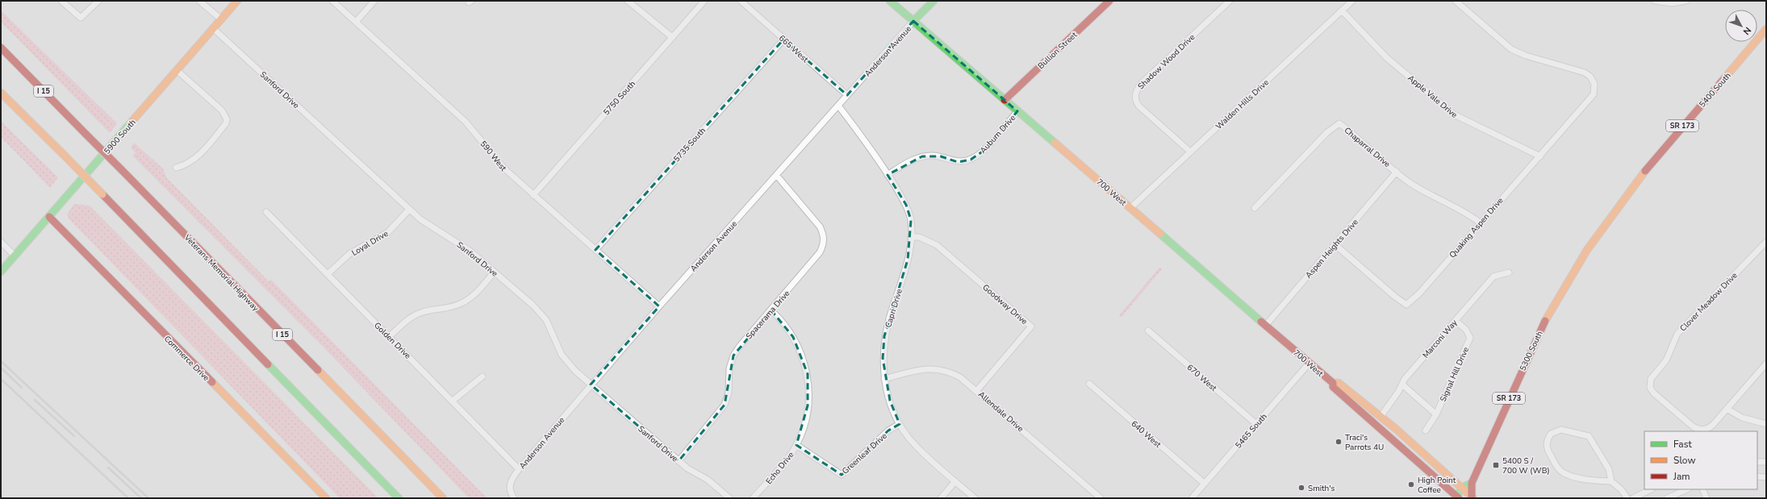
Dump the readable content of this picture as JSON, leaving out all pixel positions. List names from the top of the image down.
{
  "streets": {
    "main road": [
      "Bullion Street",
      "Anderson Avenue",
      "5400 South",
      "I 15",
      "SR 173",
      "5900 South",
      "700 West",
      "Veterans Memorial Highway",
      "5300 South",
      "Commerce Drive"
    ],
    "street": [
      "665 West",
      "Shadow Wood Drive",
      "Sanford Drive",
      "Apple Vale Drive",
      "5750 South",
      "Walden Hills Drive",
      "Auburn Drive",
      "5735 South",
      "Chaparral Drive",
      "590 West",
      "Quaking Aspen Drive",
      "Loyal Drive",
      "Aspen Heights Drive",
      "Clover Meadow Drive",
      "Goodway Drive",
      "Capri Drive",
      "Spacerama Drive",
      "Marconi Way",
      "Golden Drive",
      "Signal Hill Drive",
      "670 West",
      "Allendale Drive",
      "5465 South",
      "640 West",
      "Greenleaf Drive",
      "Echo Drive"
    ]
  },
  "crossings": [
    ["665 West", "Anderson Avenue"],
    ["665 West", "5735 South"],
    ["Bullion Street", "700 West"],
    ["Anderson Avenue", "Sanford Drive"],
    ["Anderson Avenue", "590 West"],
    ["Anderson Avenue", "700 West"],
    ["Anderson Avenue", "Capri Drive"],
    ["Anderson Avenue", "Spacerama Drive"],
    ["Anderson Avenue", "Golden Drive"],
    ["Shadow Wood Drive", "Walden Hills Drive"],
    ["Sanford Drive", "5900 South"],
    ["Sanford Drive", "Loyal Drive"],
    ["Sanford Drive", "Spacerama Drive"],
    ["5400 South", "5300 South"],
    ["Apple Vale Drive", "Walden Hills Drive"],
    ["Apple Vale Drive", "Quaking Aspen Drive"],
    ["5750 South", "590 West"],
    ["Walden Hills Drive", "700 West"],
    ["Auburn Drive", "700 West"],
    ["Auburn Drive", "Capri Drive"],
    ["5900 South", "Commerce Drive"],
    ["5735 South", "590 West"],
    ["Chaparral Drive", "Quaking Aspen Drive"],
    ["Chaparral Drive", "Aspen Heights Drive"],
    ["700 West", "Aspen Heights Drive"],
    ["700 West", "Marconi Way"],
    ["700 West", "5300 South"],
    ["700 West", "5465 South"],
    ["Quaking Aspen Drive", "Aspen Heights Drive"],
    ["Loyal Drive", "Golden Drive"],
    ["Goodway Drive", "Capri Drive"],
    ["Goodway Drive", "Allendale Drive"],
    ["Capri Drive", "Allendale Drive"],
    ["Capri Drive", "Greenleaf Drive"],
    ["Spacerama Drive", "Echo Drive"],
    ["Marconi Way", "Signal Hill Drive"],
    ["670 West", "5465 South"],
    ["5465 South", "640 West"],
    ["Greenleaf Drive", "Echo Drive"]
  ],
  "places": {
    "other": ["Traci's Parrots 4U", "High Point Coffee", "Smith's"],
    "transit": ["5400 S / 700 W (WB)"]
  },
  "legend": ["Fast", "Slow", "Jam"],
  "north": "bottom right"
}
